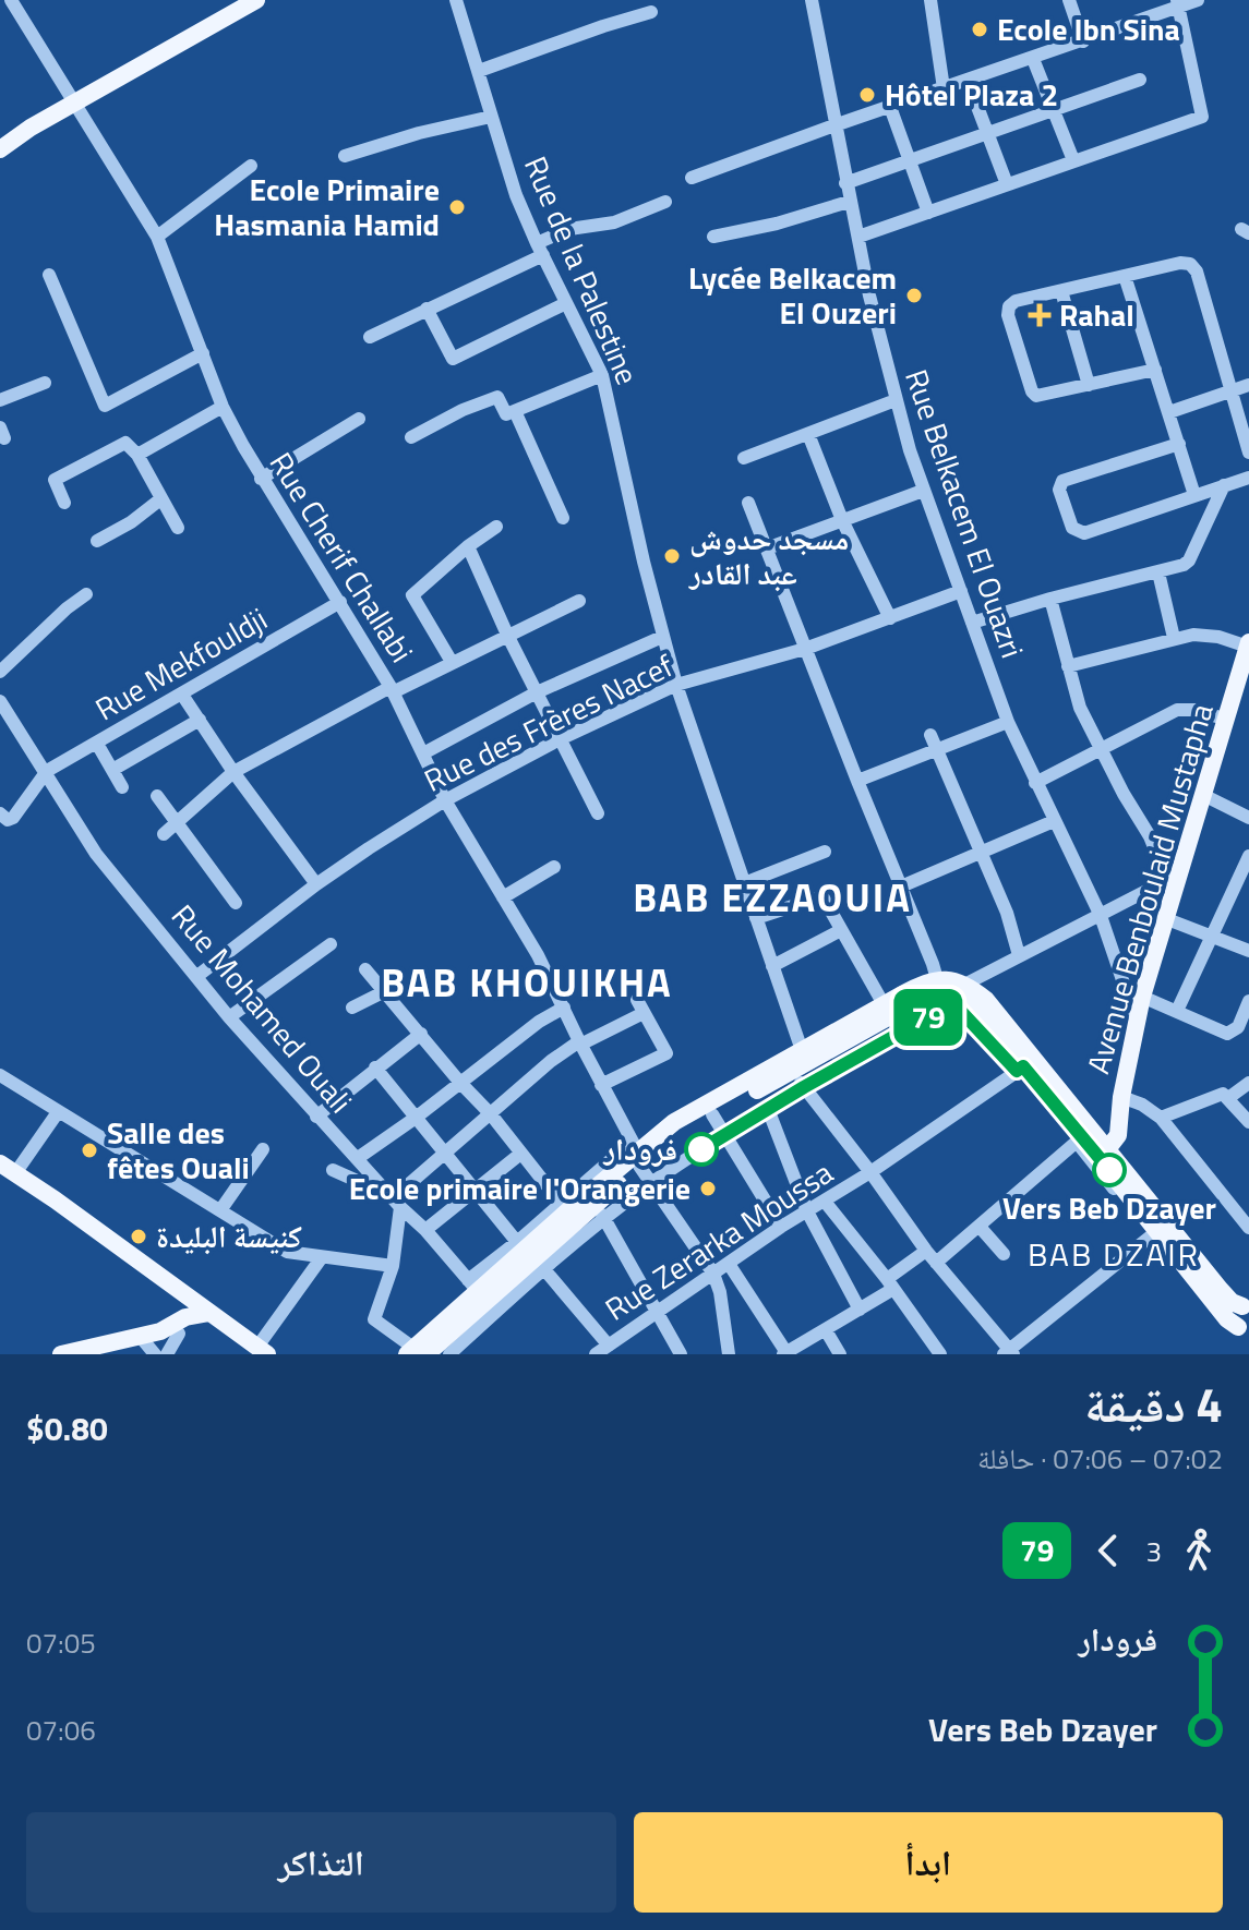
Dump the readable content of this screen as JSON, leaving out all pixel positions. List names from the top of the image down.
{
  "streets": {
    "main road": ["Avenue Benboulaid Mustapha"],
    "street": [
      "Rue de la Palestine",
      "Rue Belkacem El Ouazri",
      "Rue Cherif Challabi",
      "Rue Mekfouldji",
      "Rue des Frères Nacef",
      "Rue Mohamed Ouali",
      "Rue Zerarka Moussa"
    ]
  },
  "crossings": [
    ["Rue de la Palestine", "Rue des Frères Nacef"],
    ["Rue de la Palestine", "Rue Zerarka Moussa"],
    ["Rue Belkacem El Ouazri", "Rue des Frères Nacef"],
    ["Rue Belkacem El Ouazri", "Avenue Benboulaid Mustapha"],
    ["Rue Cherif Challabi", "Rue Mekfouldji"],
    ["Rue Cherif Challabi", "Rue des Frères Nacef"],
    ["Rue Cherif Challabi", "Rue Zerarka Moussa"],
    ["Rue Mekfouldji", "Rue Mohamed Ouali"],
    ["Rue des Frères Nacef", "Rue Mohamed Ouali"]
  ],
  "districts": ["BAB EZZAOUIA", "BAB KHOUIKHA", "BAB DZAIR"],
  "places": {
    "other": [
      "Ecole Ibn Sina",
      "Hôtel Plaza 2",
      "Ecole Primaire Hasmania Hamid",
      "Lycée Belkacem El Ouzeri",
      "مسجد حدوش عبد القادر",
      "فرودار",
      "Salle des fêtes Ouali",
      "Vers Beb Dzayer",
      "Ecole primaire l'Orangerie",
      "كنيسة البليدة"
    ],
    "health": ["Rahal"]
  },
  "lines": ["bus line 79"],
  "page": {
    "on_map": "79",
    "heading": ["4 دقيقة", "07:02 – 07:06 · حافلة", "$0.80"],
    "legs": ["3", "79"],
    "list": [
      {
        "name": "فرودار",
        "value": "07:05"
      },
      {
        "name": "Vers Beb Dzayer",
        "value": "07:06"
      }
    ],
    "buttons": ["ابدأ", "التذاكر"]
  }
}
